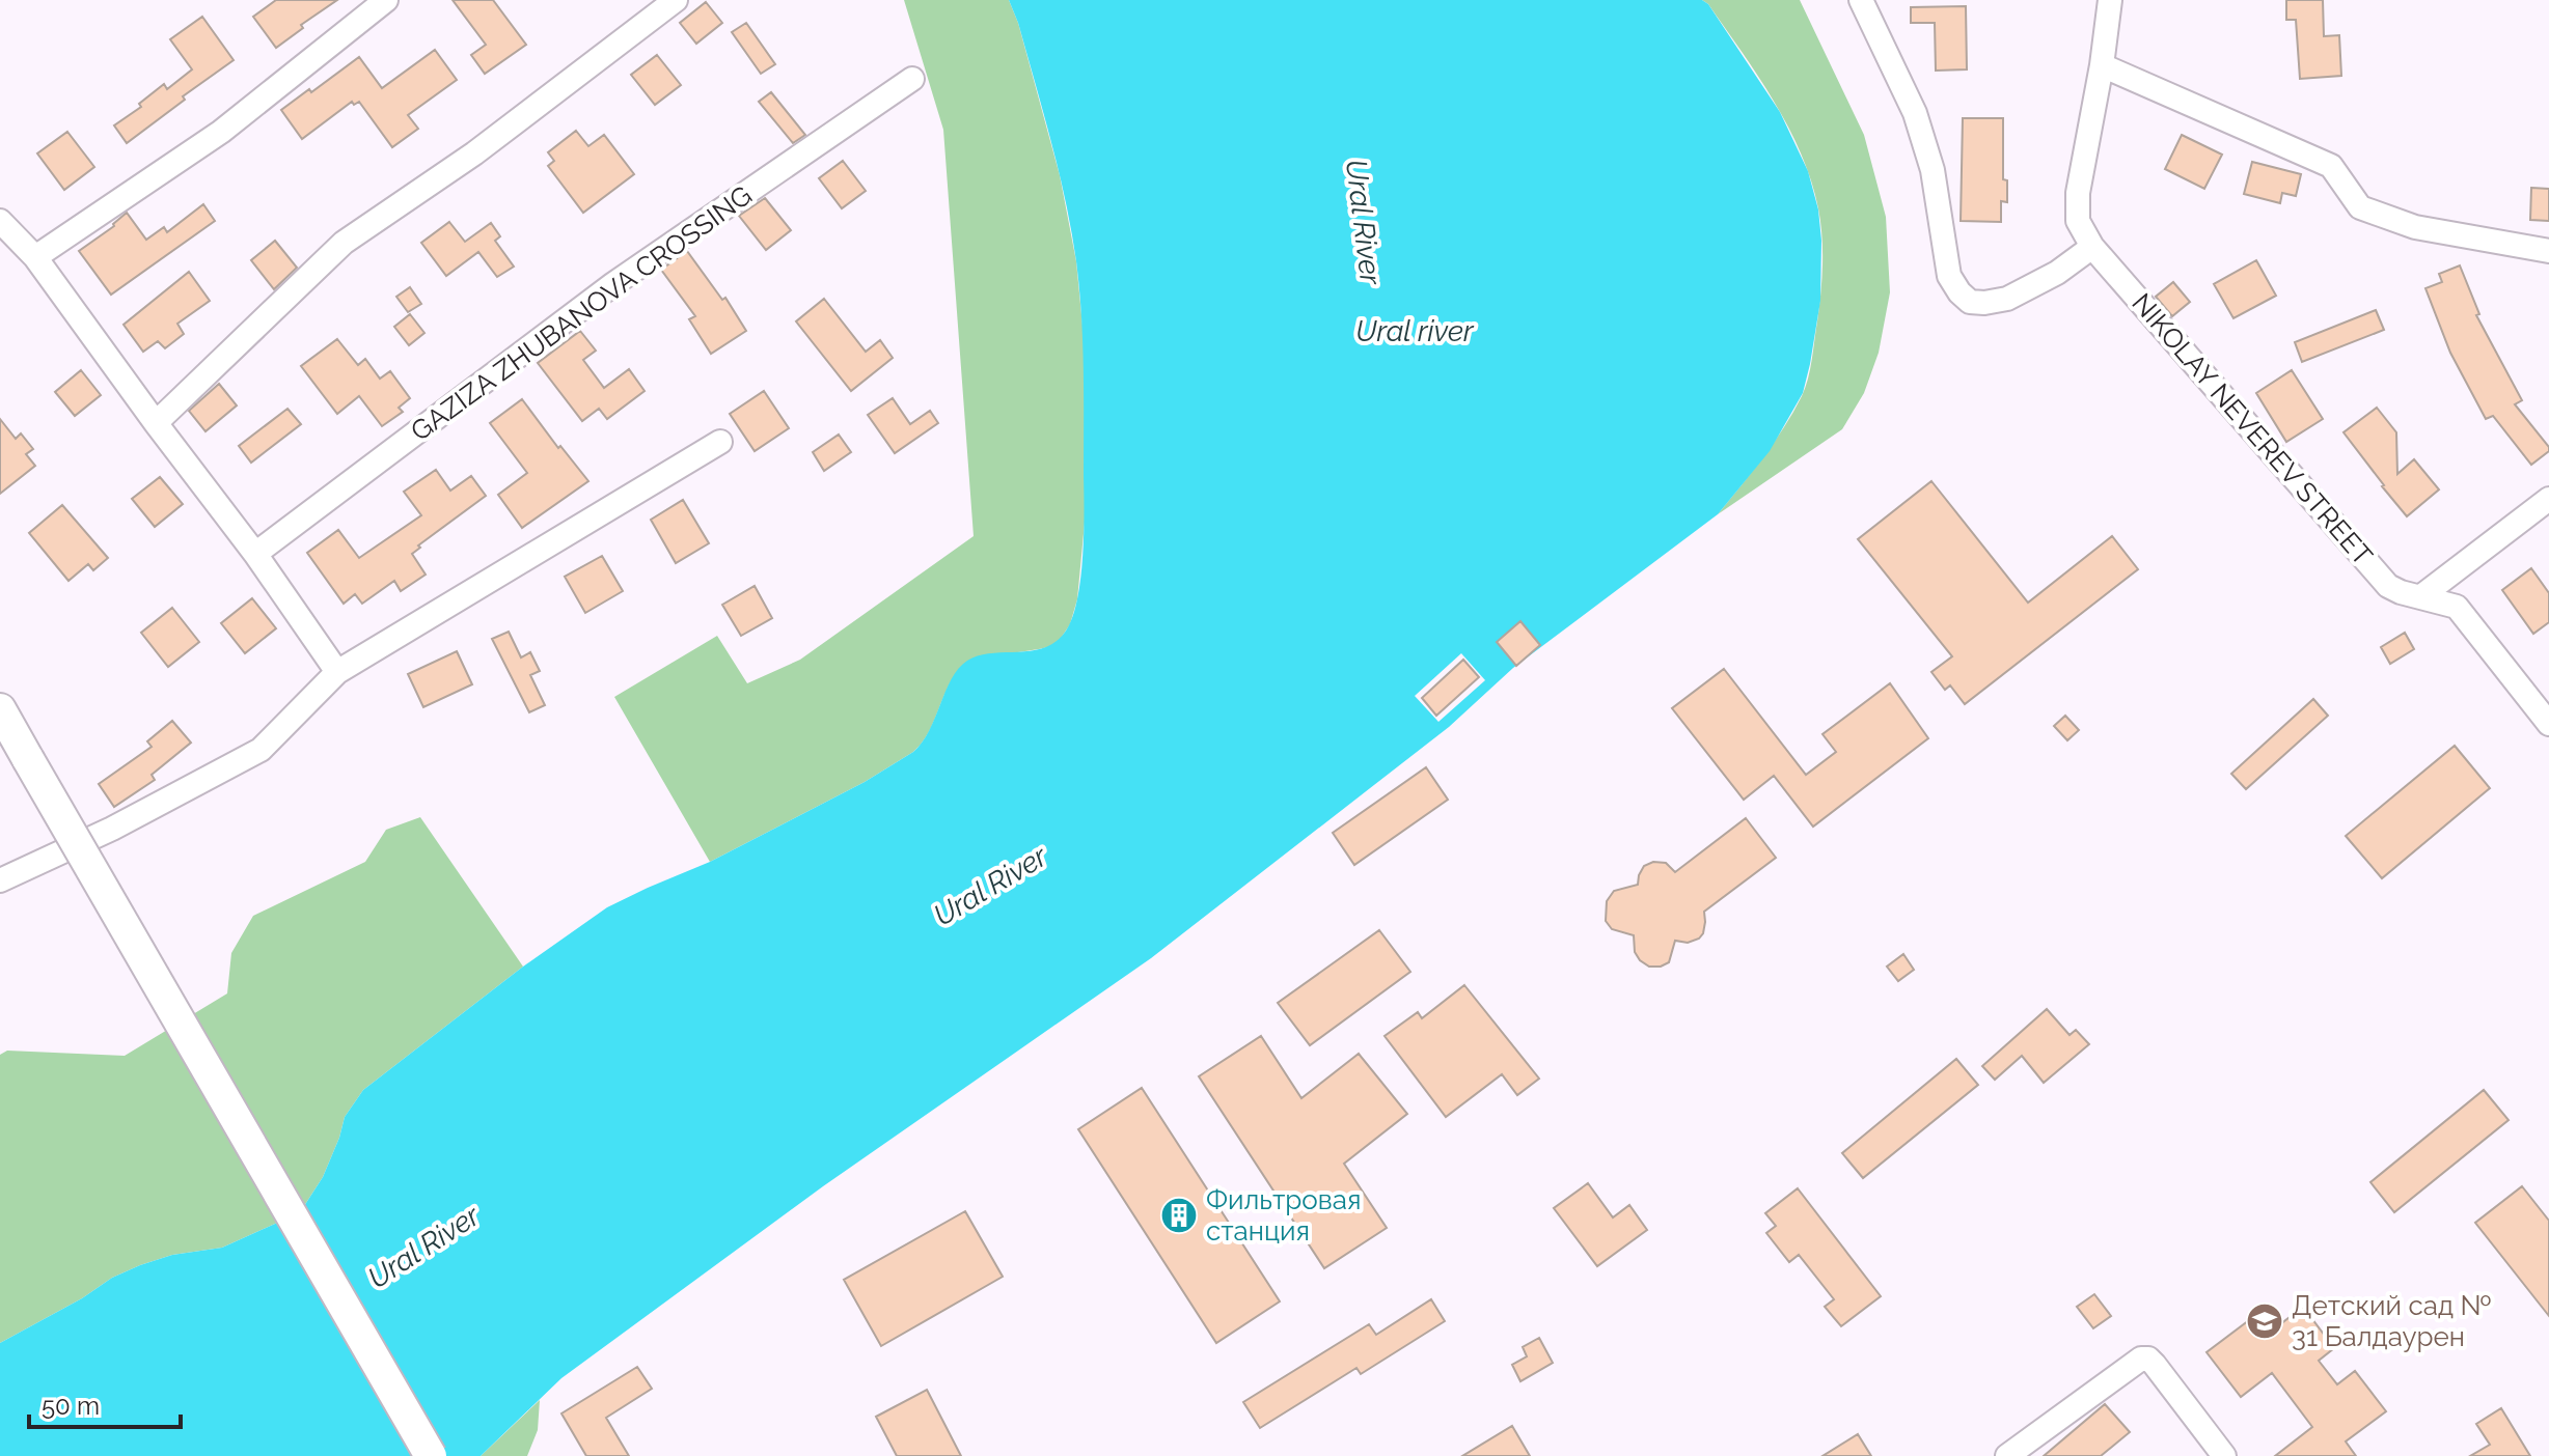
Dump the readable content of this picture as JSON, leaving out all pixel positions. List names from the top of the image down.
{
  "streets": {
    "street": ["GAZIZA ZHUBANOVA CROSSING", "NIKOLAY NEVEREV STREET"]
  },
  "water": ["Ural River", "Ural river"],
  "places": {
    "building": ["Фильтровая станция"],
    "school or university": ["Детский сад № 31 Балдаурен"]
  },
  "scale_bar": "50 m"
}
